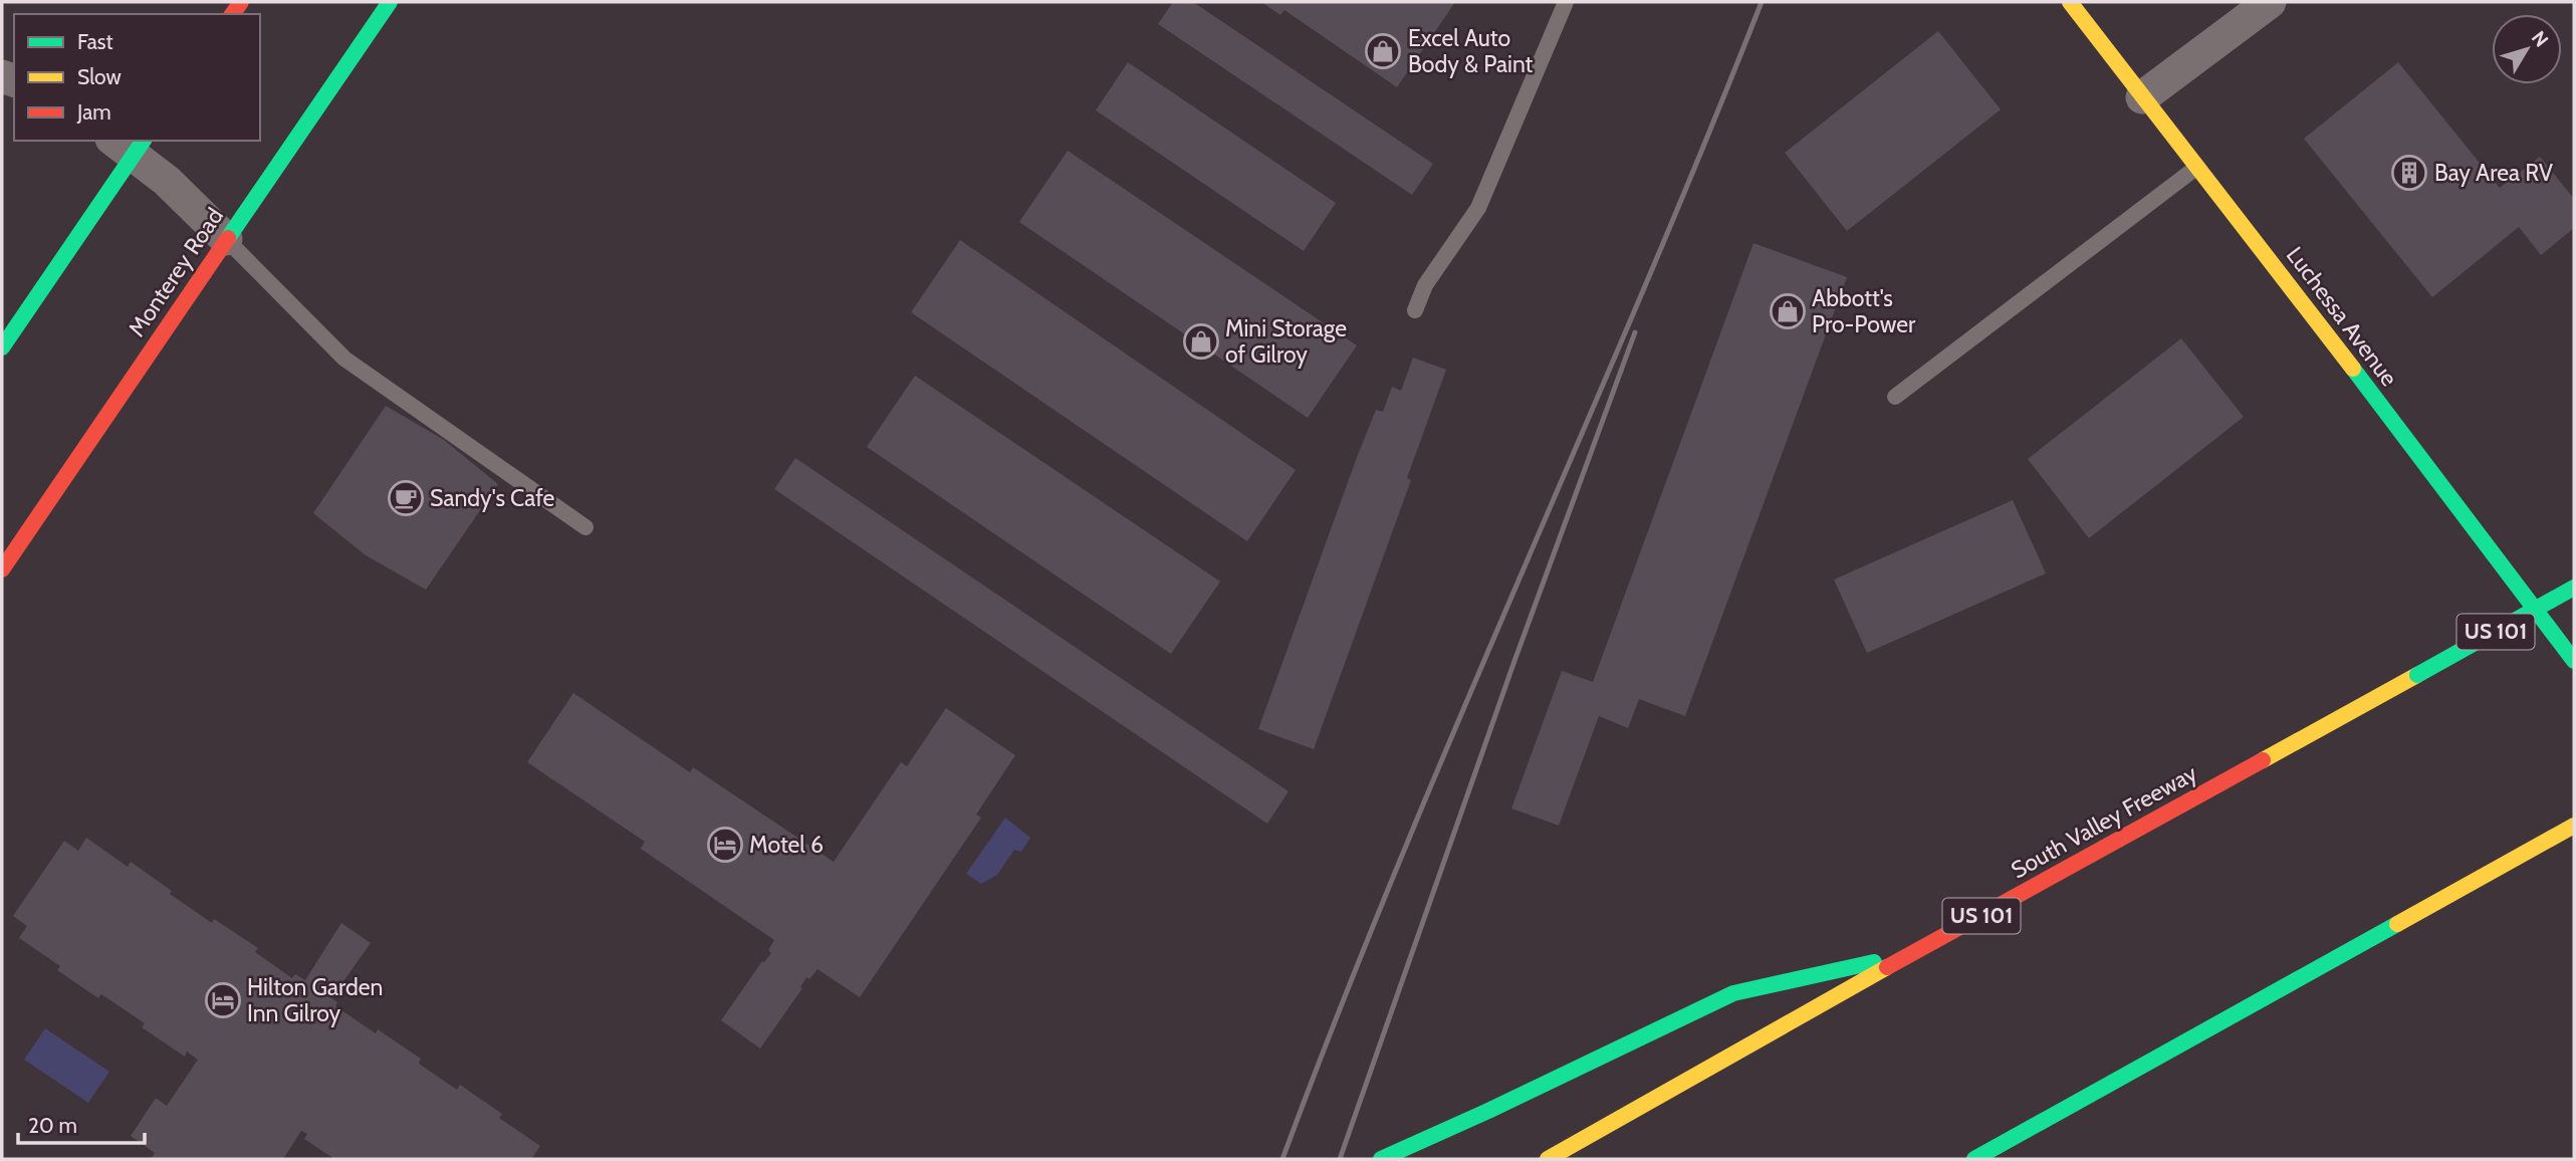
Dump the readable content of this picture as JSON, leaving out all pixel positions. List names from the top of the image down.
{
  "streets": {
    "main road": [
      "Monterey Road",
      "Luchessa Avenue",
      "US 101",
      "South Valley Freeway"
    ]
  },
  "places": {
    "shop": ["Excel Auto Body & Paint", "Abbott's Pro-Power", "Mini Storage of Gilroy"],
    "building": ["Bay Area RV"],
    "cafe": ["Sandy's Cafe"],
    "hotel": ["Motel 6", "Hilton Garden Inn Gilroy"]
  },
  "legend": ["Fast", "Slow", "Jam"],
  "scale_bar": "20 m",
  "north": "top right"
}
